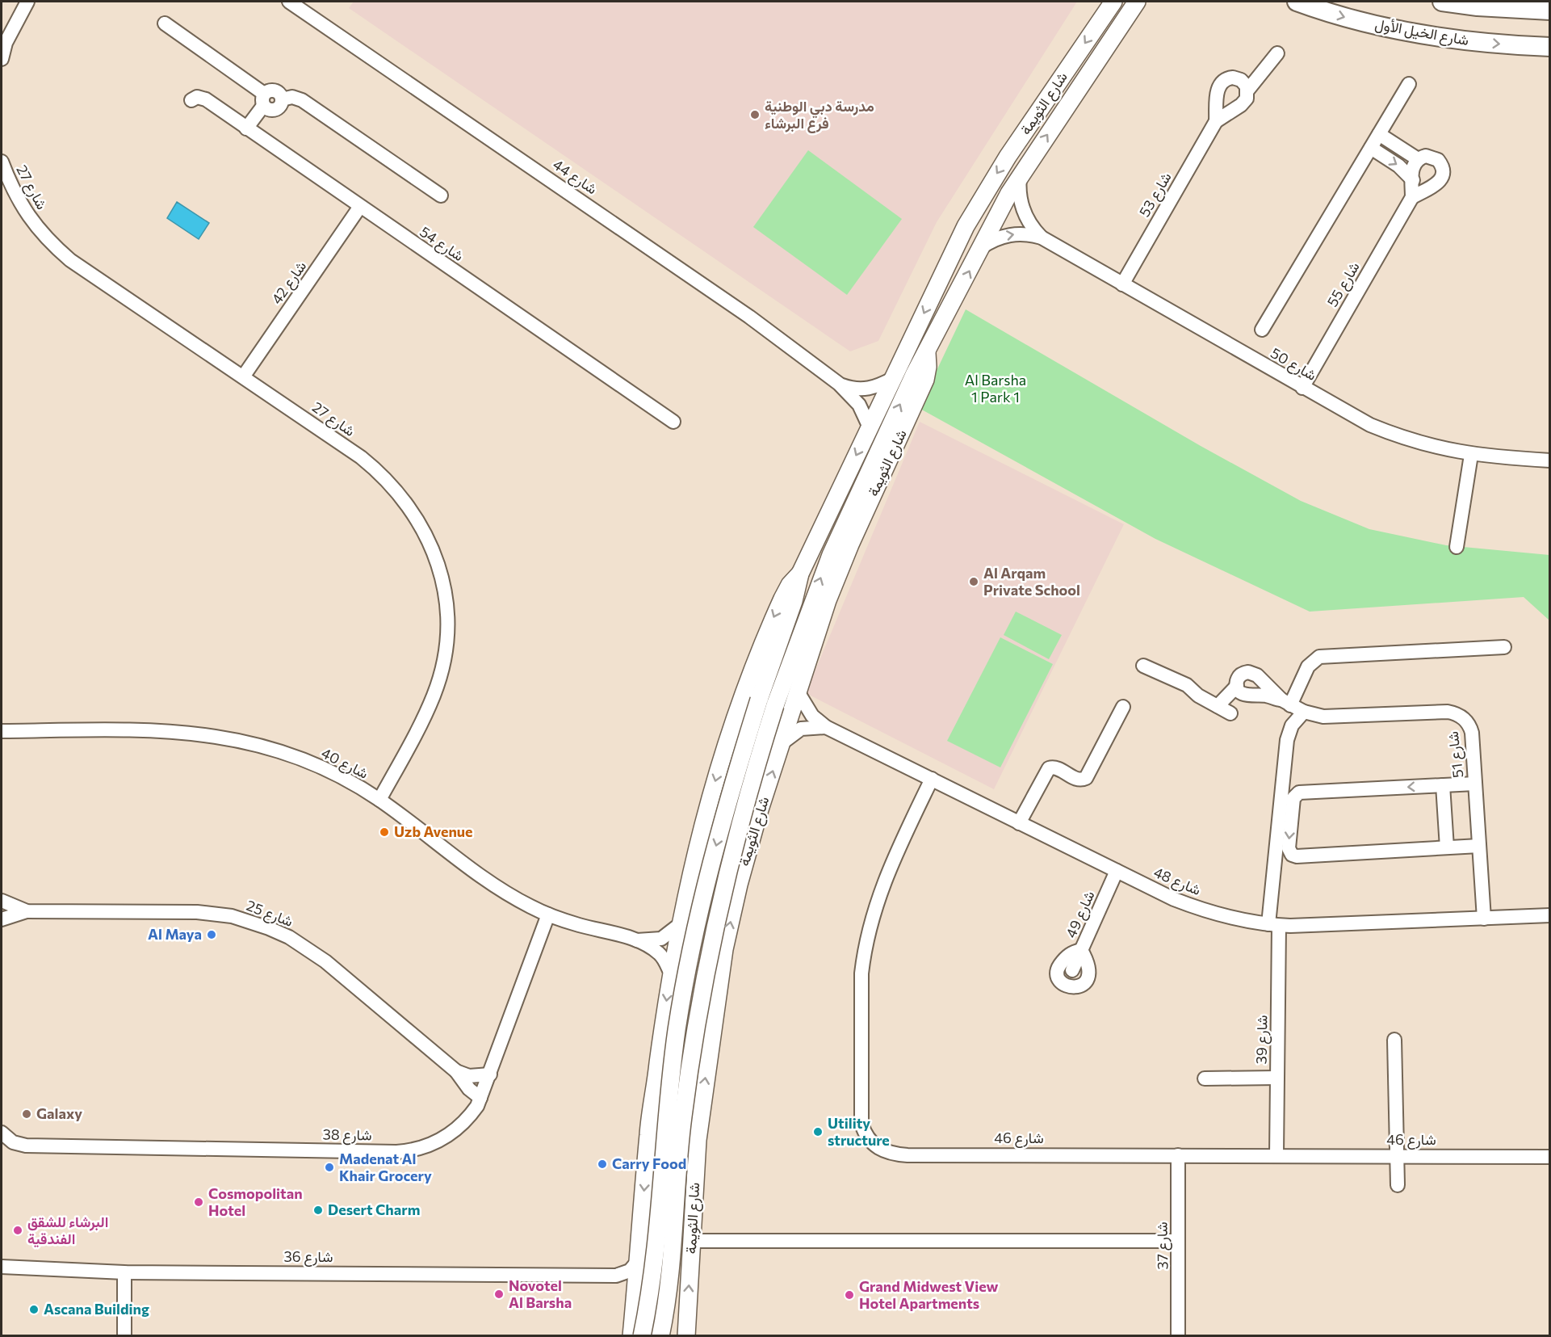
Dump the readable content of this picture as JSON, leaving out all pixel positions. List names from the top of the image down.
{
  "streets": {
    "main road": ["شارع الخيل الأول"],
    "street": [
      "شارع الثويمة",
      "شارع 44",
      "شارع 27",
      "شارع 53",
      "شارع 54",
      "شارع 42",
      "شارع 55",
      "شارع 50",
      "شارع 51",
      "شارع 40",
      "شارع 48",
      "شارع 25",
      "شارع 49",
      "شارع 39",
      "شارع 38",
      "شارع 46",
      "شارع 37",
      "شارع 36"
    ]
  },
  "crossings": [
    ["شارع الثويمة", "شارع 44"],
    ["شارع الثويمة", "شارع 50"],
    ["شارع الثويمة", "شارع 40"],
    ["شارع الثويمة", "شارع 48"],
    ["شارع 27", "شارع 42"],
    ["شارع 27", "شارع 40"],
    ["شارع 53", "شارع 50"],
    ["شارع 54", "شارع 42"],
    ["شارع 55", "شارع 50"],
    ["شارع 51", "شارع 48"],
    ["شارع 51", "شارع 39"],
    ["شارع 40", "شارع 38"],
    ["شارع 48", "شارع 49"],
    ["شارع 48", "شارع 39"],
    ["شارع 48", "شارع 46"],
    ["شارع 25", "شارع 38"],
    ["شارع 39", "شارع 46"],
    ["شارع 46", "شارع 37"]
  ],
  "parks": ["Al Barsha 1 Park 1"],
  "places": [
    "مدرسة دبي الوطنية فرع البرشاء",
    "Al Arqam Private School",
    "Uzb Avenue",
    "Al Maya",
    "Galaxy",
    "Utility structure",
    "Carry Food",
    "Madenat Al Khair Grocery",
    "Cosmopolitan Hotel",
    "Desert Charm",
    "البرشاء للشقق الفندقية",
    "Novotel Al Barsha",
    "Grand Midwest View Hotel Apartments",
    "Ascana Building"
  ]
}
